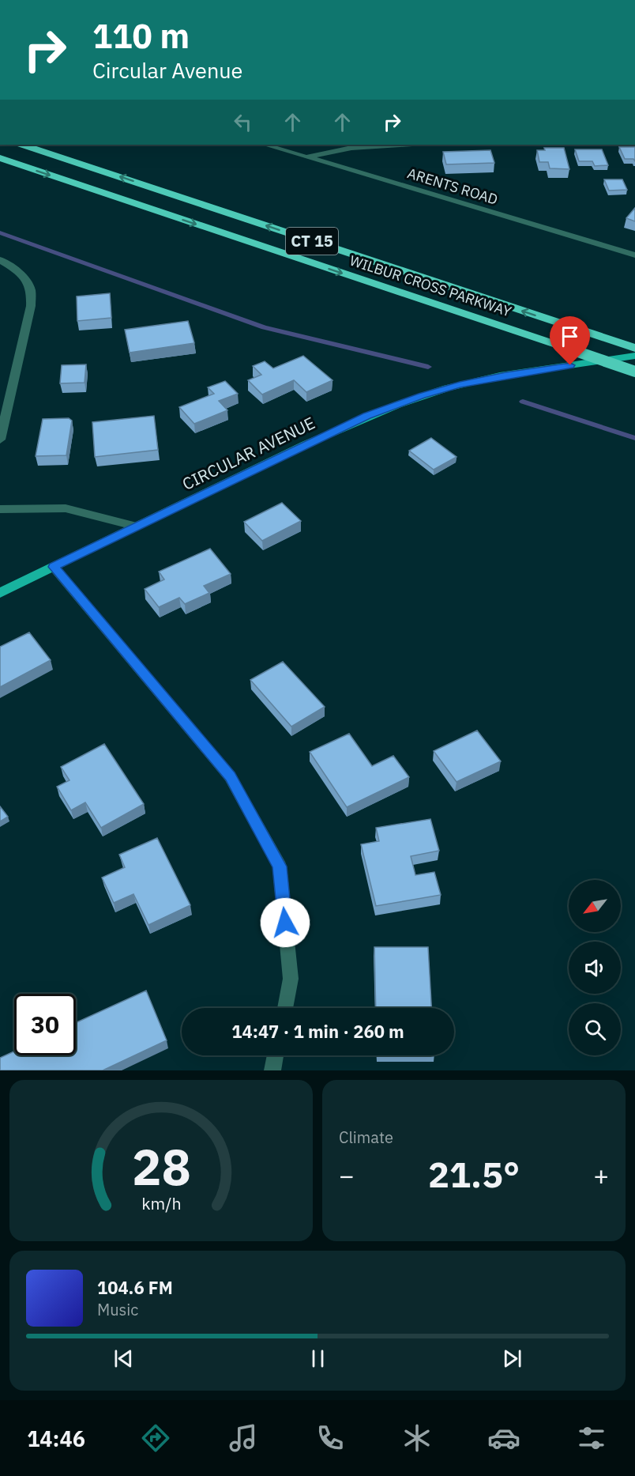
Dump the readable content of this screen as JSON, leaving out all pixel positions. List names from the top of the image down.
{
  "streets": {
    "highway": ["CT 15", "WILBUR CROSS PARKWAY"],
    "main road": ["CIRCULAR AVENUE"],
    "street": ["ARENTS ROAD"]
  },
  "north": "bottom left",
  "page": {
    "turn": ["110 m", "Circular Avenue"],
    "limit": "30",
    "trip": "14:47 · 1 min · 260 m",
    "tile": "Climate",
    "heat": ["−", "21.5°", "+"],
    "song": ["104.6 FM", "Music"],
    "tabs": "14:46",
    "gauge": ["28", "km/h"]
  }
}
